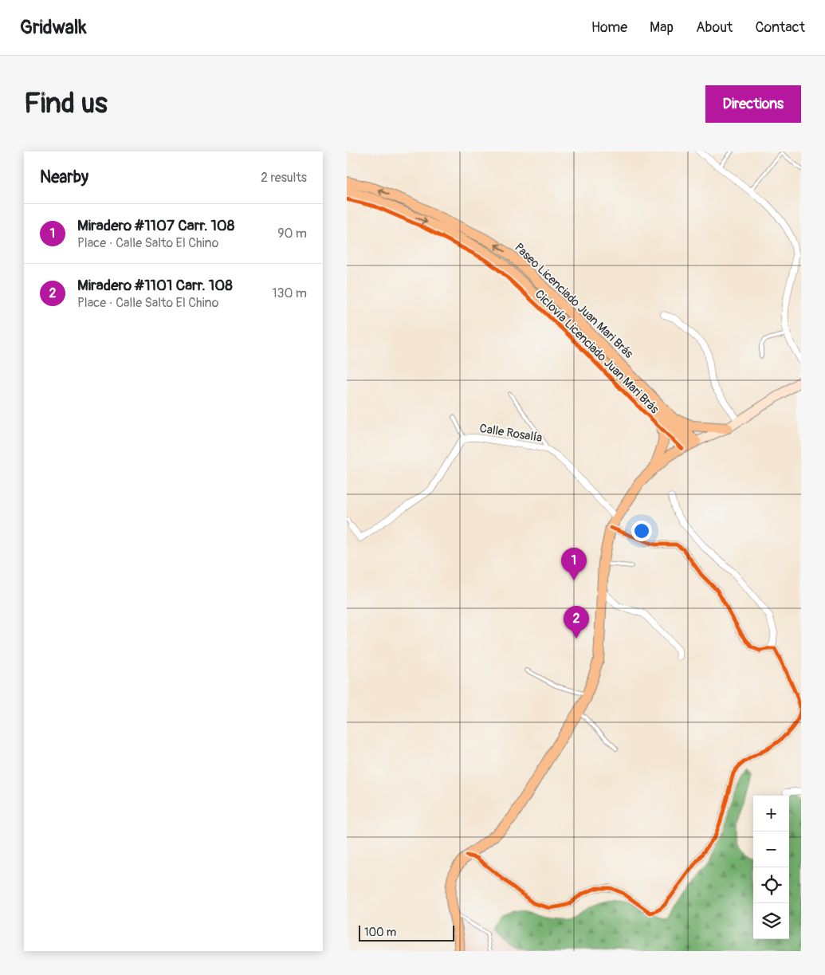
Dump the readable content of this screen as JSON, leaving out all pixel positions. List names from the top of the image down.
{
  "streets": {
    "main road": ["Paseo Licenciado Juan Mari Brás"],
    "street": ["Calle Rosalía"],
    "cycle path": ["Ciclovía Licenciado Juan Mari Brás"]
  },
  "scale_bar": "100 m",
  "page": {
    "header": "Gridwalk",
    "nav": [
      "Home",
      "Map",
      "About",
      "Contact"
    ],
    "buttons": "Directions",
    "title": "Find us",
    "heading": ["Nearby", "2 results"],
    "list": [
      {
        "mark": "1",
        "name": "Miradero #1107 Carr. 108",
        "note": "Place · Calle Salto El Chino",
        "value": "90 m"
      },
      {
        "mark": "2",
        "name": "Miradero #1101 Carr. 108",
        "note": "Place · Calle Salto El Chino",
        "value": "130 m"
      }
    ],
    "pins": ["1", "2"],
    "map_buttons": ["+", "−"],
    "scale": "100 m"
  }
}
